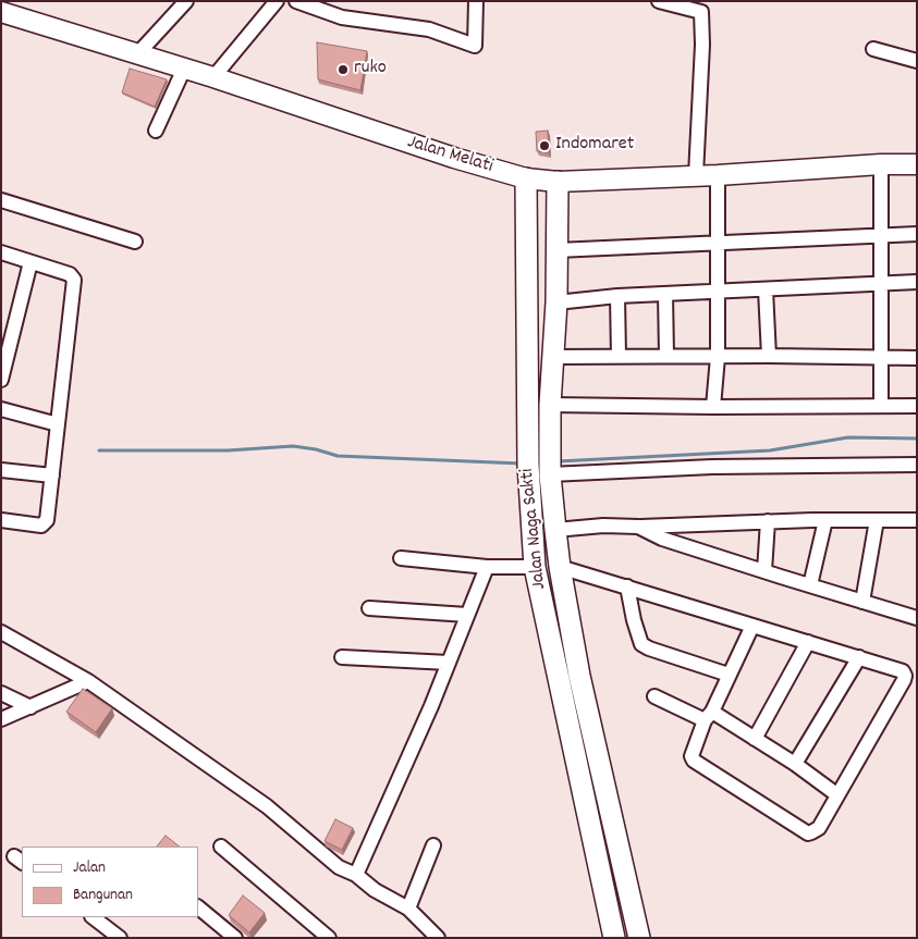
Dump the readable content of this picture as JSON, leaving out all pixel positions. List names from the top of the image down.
{
  "streets": {
    "main road": ["Jalan Melati", "Jalan Naga Sakti"]
  },
  "crossings": [
    ["Jalan Melati", "Jalan Naga Sakti"]
  ],
  "places": ["ruko", "Indomaret"],
  "legend": ["Jalan", "Bangunan"]
}
